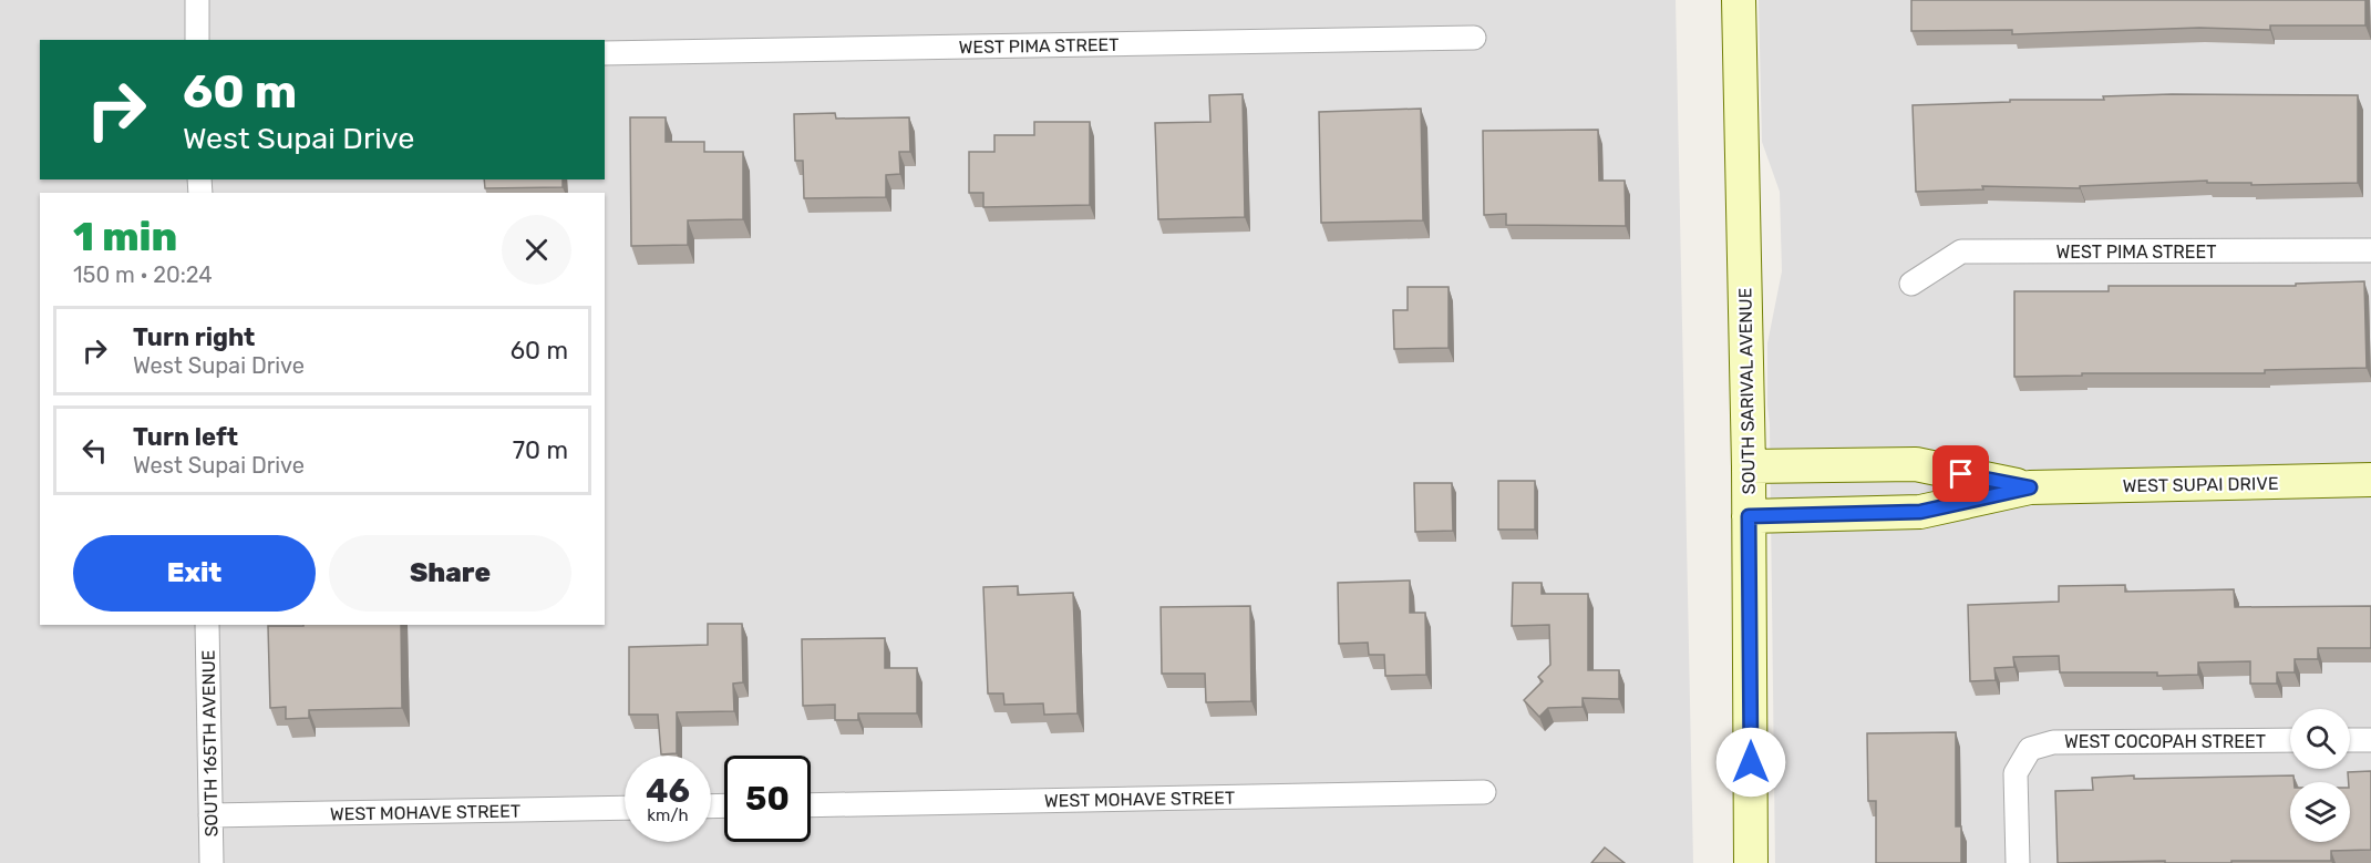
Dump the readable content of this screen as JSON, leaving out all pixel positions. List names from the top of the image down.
{
  "streets": {
    "street": [
      "WEST PIMA STREET",
      "SOUTH SARIVAL AVENUE",
      "WEST SUPAI DRIVE",
      "WEST COCOPAH STREET",
      "SOUTH 165TH AVENUE",
      "WEST MOHAVE STREET"
    ]
  },
  "crossings": [
    ["SOUTH SARIVAL AVENUE", "WEST SUPAI DRIVE"],
    ["SOUTH 165TH AVENUE", "WEST MOHAVE STREET"]
  ],
  "page": {
    "turn": ["60 m", "West Supai Drive"],
    "heading": ["1 min", "150 m · 20:24"],
    "list": [
      {
        "name": "Turn right",
        "note": "West Supai Drive",
        "value": "60 m"
      },
      {
        "name": "Turn left",
        "note": "West Supai Drive",
        "value": "70 m"
      }
    ],
    "buttons": ["Exit", "Share"],
    "speed": "46 km/h",
    "limit": "50"
  }
}
